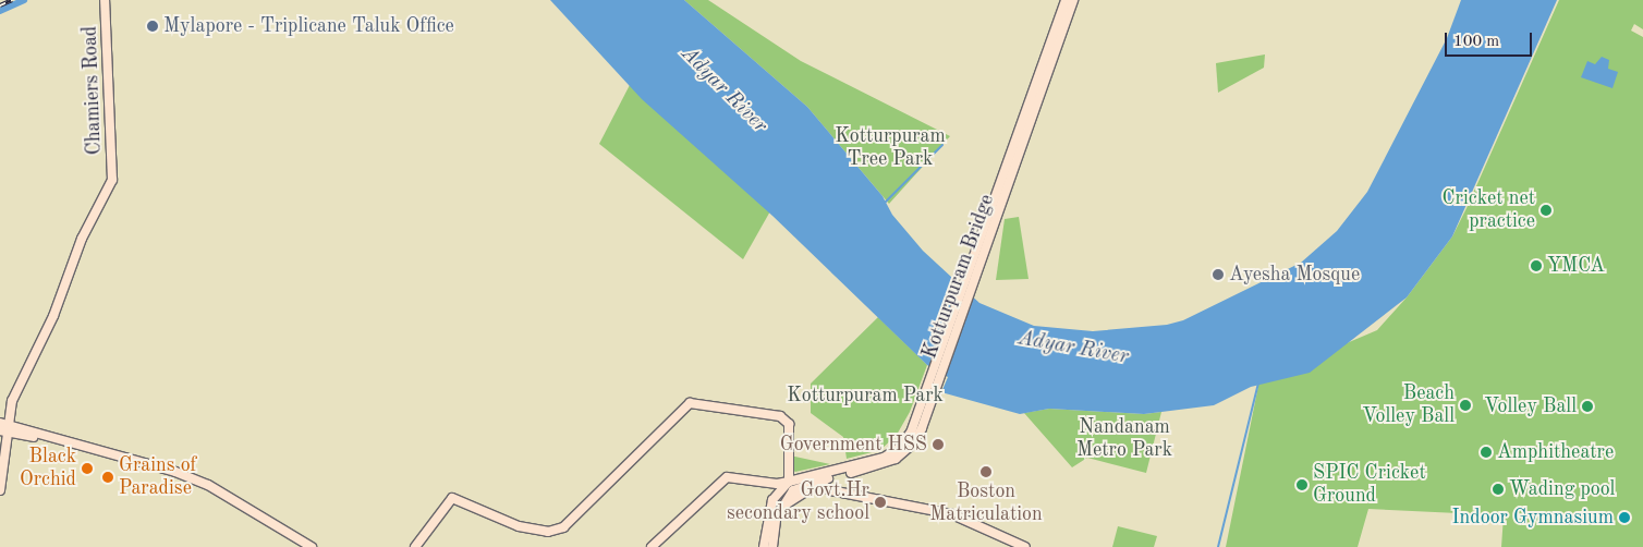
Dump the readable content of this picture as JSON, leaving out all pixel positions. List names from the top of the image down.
{
  "streets": {
    "street": ["Chamiers Road", "Kotturpuram Bridge"]
  },
  "water": ["Adyar River"],
  "parks": ["Kotturpuram Tree Park", "Kotturpuram Park", "Nandanam Metro Park"],
  "places": [
    "Mylapore - Triplicane Taluk Office",
    "Cricket net practice",
    "YMCA",
    "Ayesha Mosque",
    "Beach Volley Ball",
    "Volley Ball",
    "Government HSS",
    "Amphitheatre",
    "Black Orchid",
    "Boston Matriculation",
    "Grains of Paradise",
    "SPIC Cricket Ground",
    "Wading pool",
    "Govt.Hr secondary school",
    "Indoor Gymnasium"
  ],
  "scale_bar": "100 m"
}
